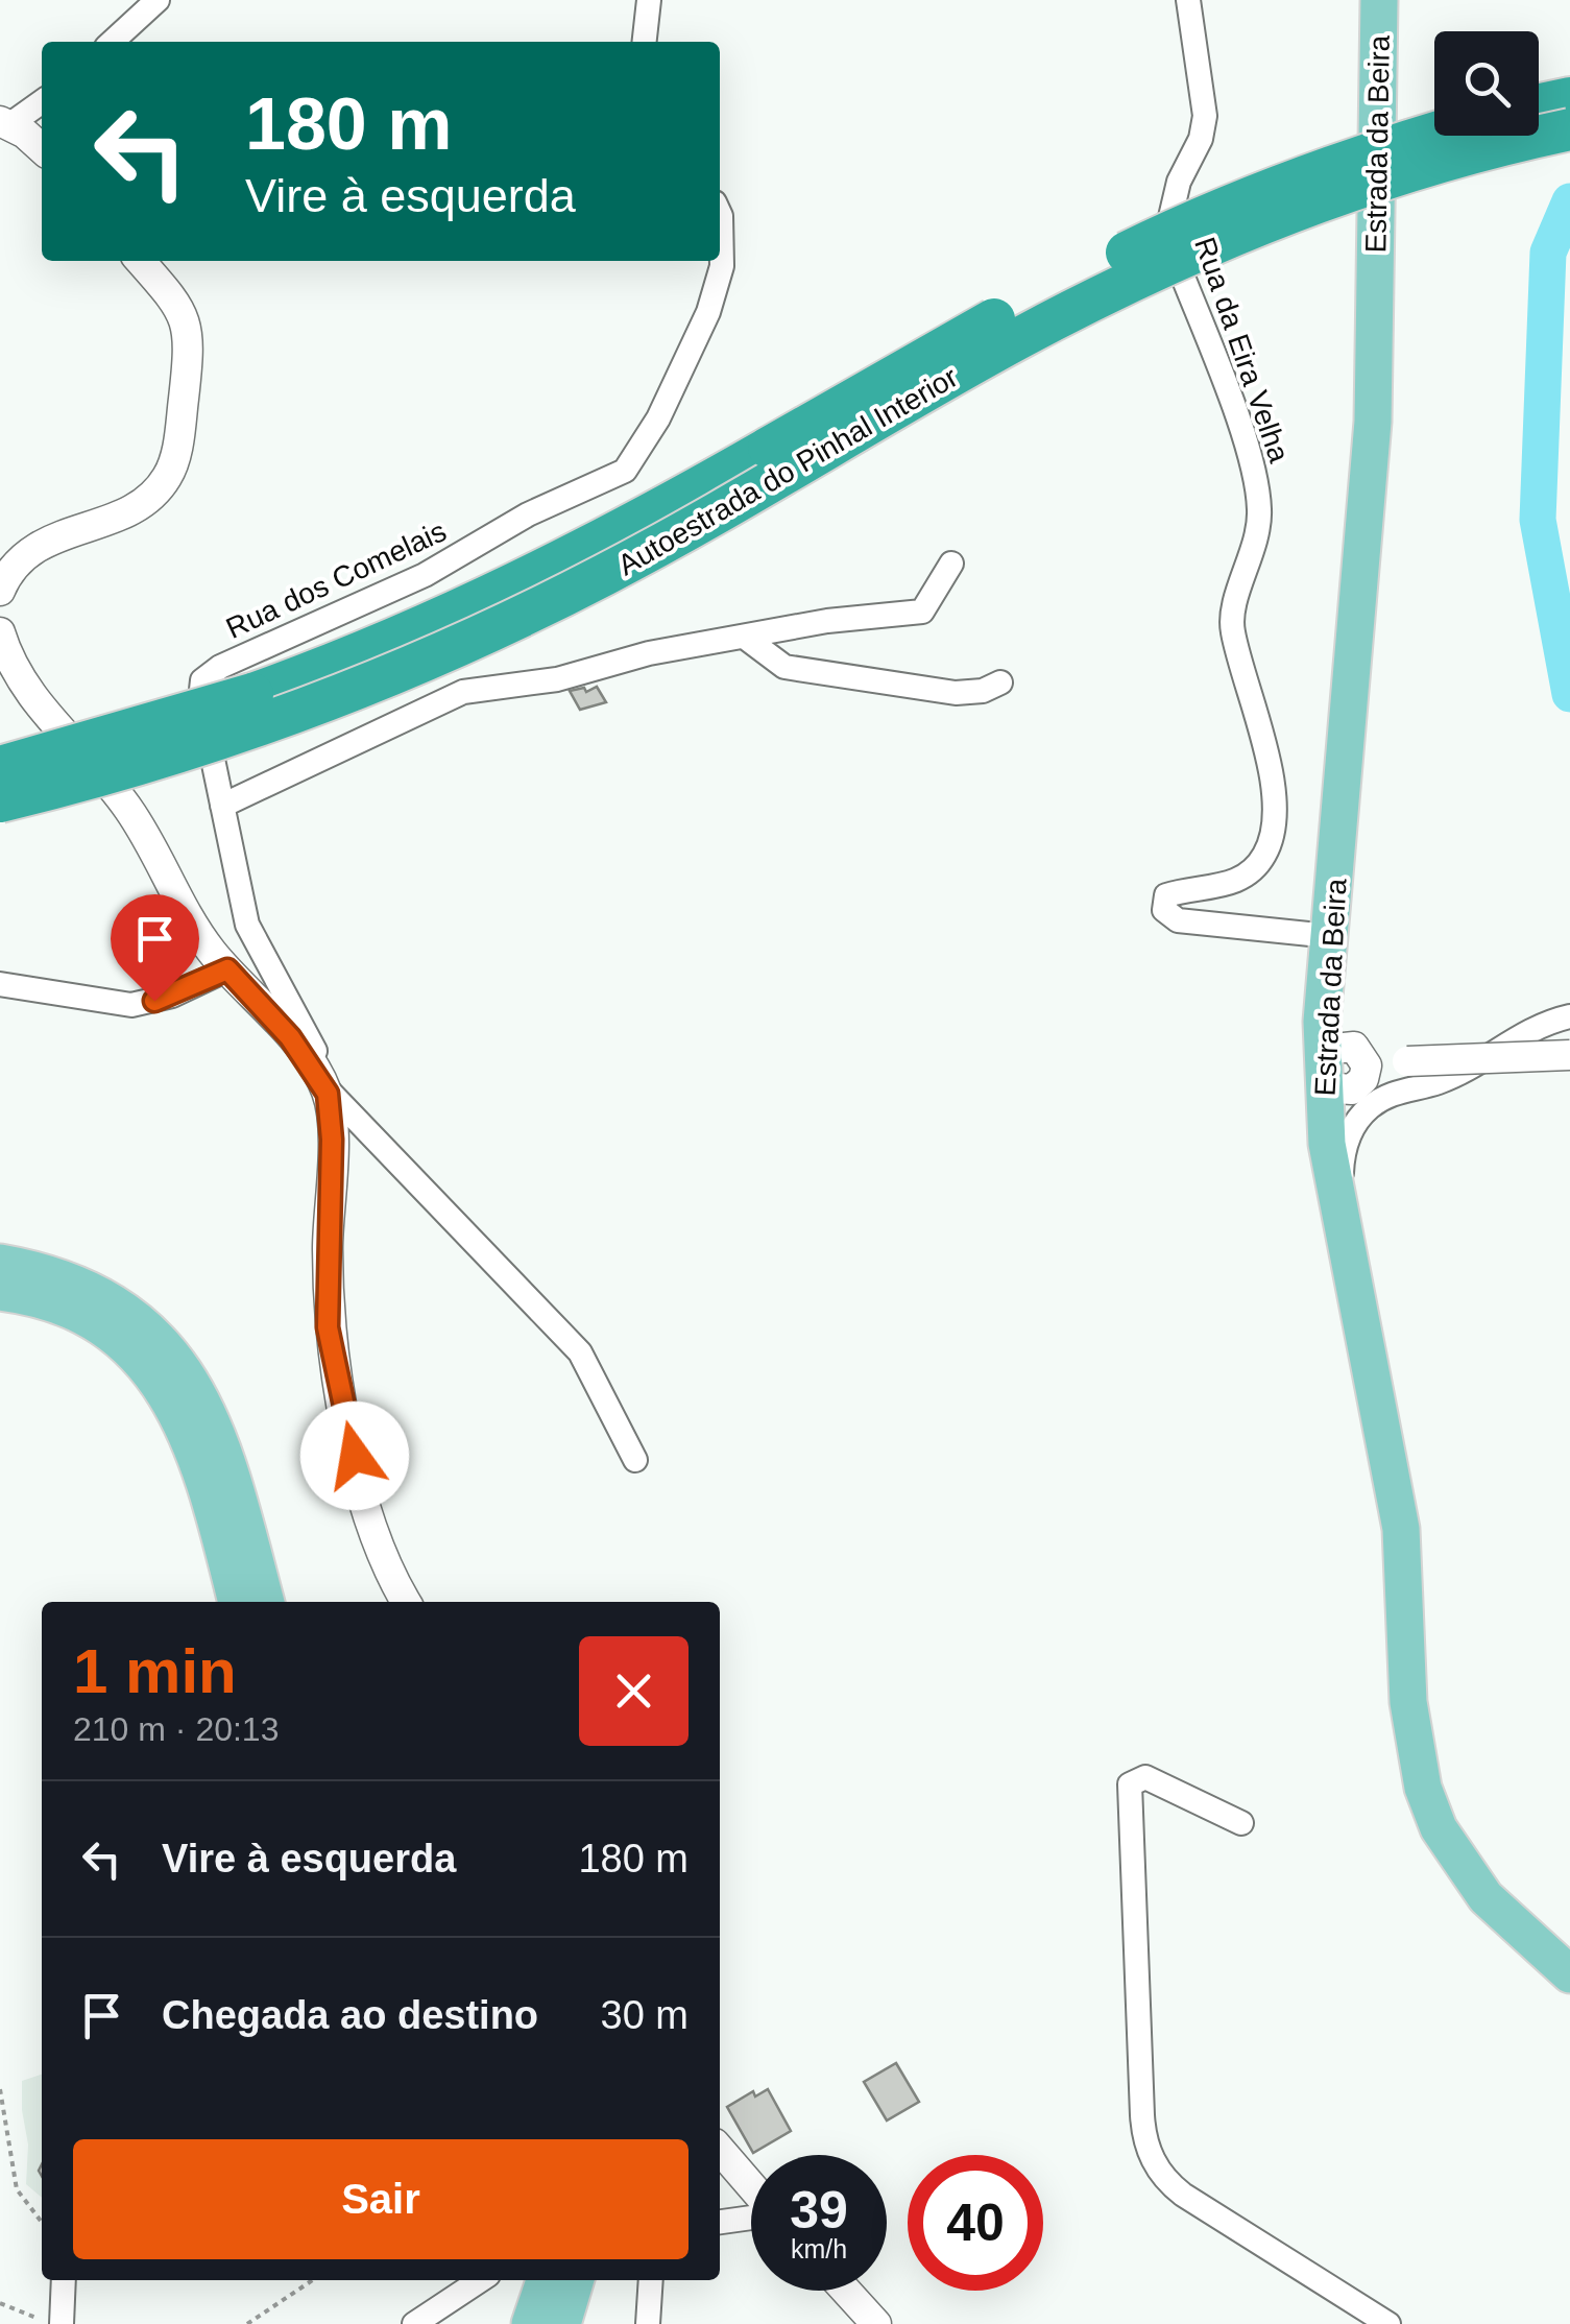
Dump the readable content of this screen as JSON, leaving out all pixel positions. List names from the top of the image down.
{
  "streets": {
    "highway": ["Autoestrada do Pinhal Interior"],
    "main road": ["Estrada da Beira"],
    "street": ["Rua da Eira Velha", "Rua dos Comelais"]
  },
  "crossings": [
    ["Estrada da Beira", "Rua da Eira Velha"]
  ],
  "page": {
    "turn": ["180 m", "Vire à esquerda"],
    "heading": ["1 min", "210 m · 20:13"],
    "list": [
      {
        "name": "Vire à esquerda",
        "value": "180 m"
      },
      {
        "name": "Chegada ao destino",
        "value": "30 m"
      }
    ],
    "buttons": "Sair",
    "speed": "39 km/h",
    "limit": "40"
  }
}
